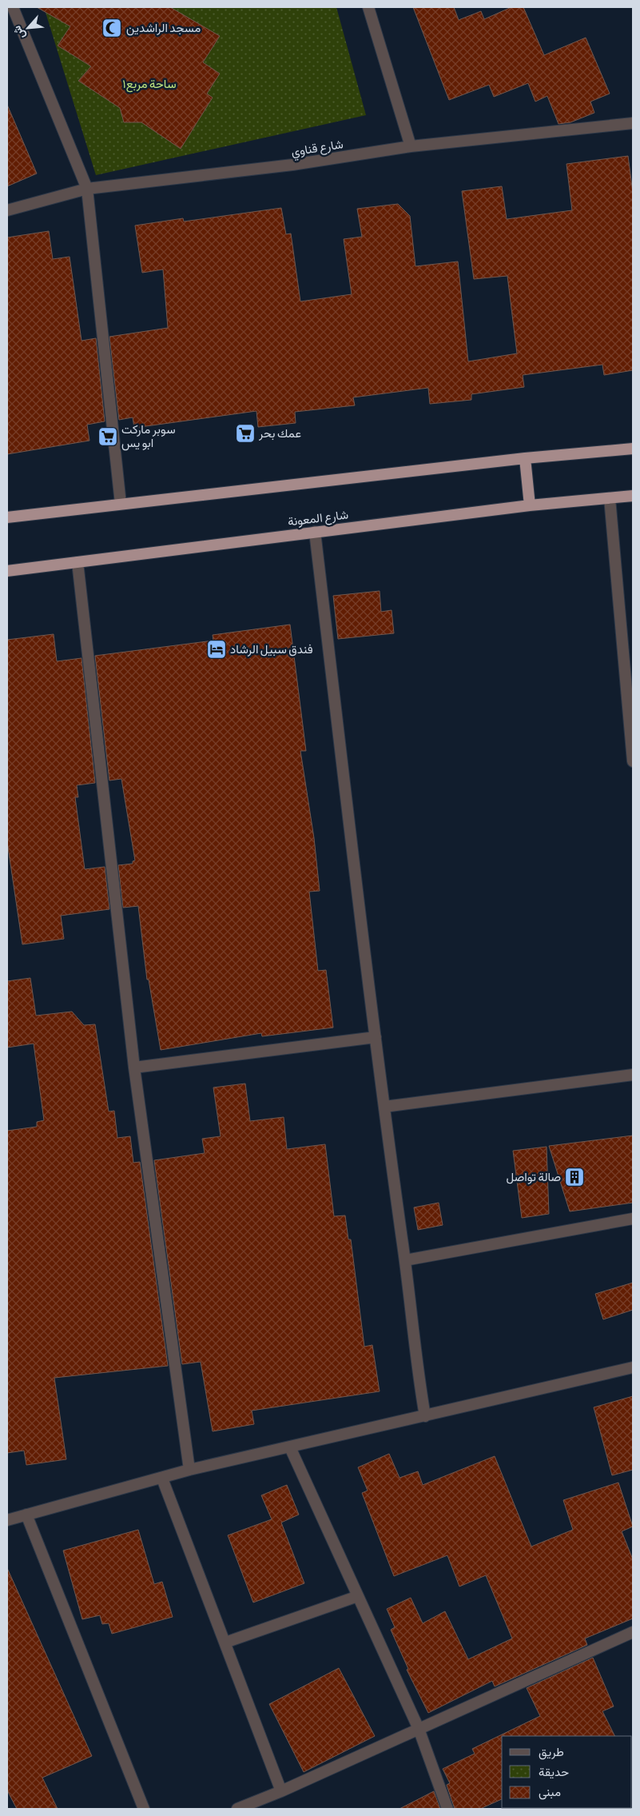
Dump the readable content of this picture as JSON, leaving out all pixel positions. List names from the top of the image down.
{
  "streets": {
    "highway": ["شارع المعونة"],
    "street": ["شارع قناوي"]
  },
  "parks": ["ساحة مربع١"],
  "places": {
    "mosque": ["مسجد الراشدين"],
    "supermarket": ["عمك بحر", "سوبر ماركت ابو يس"],
    "hotel": ["فندق سبيل الرشاد"],
    "building": ["صالة تواصل"]
  },
  "legend": ["طريق", "حديقة", "مبنى"],
  "north": "bottom left"
}
